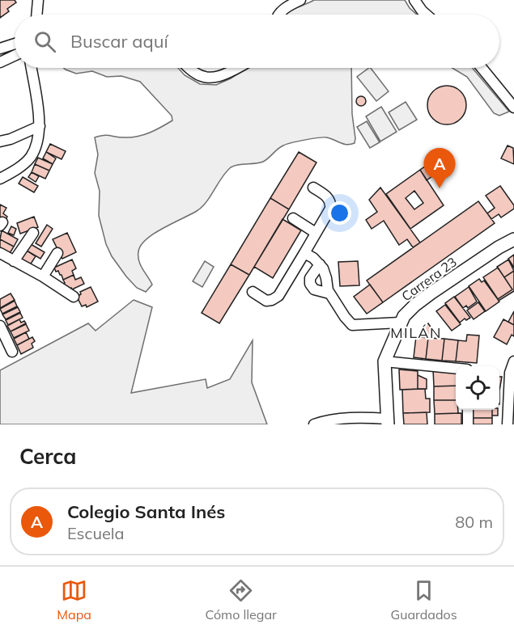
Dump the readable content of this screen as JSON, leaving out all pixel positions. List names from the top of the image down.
{
  "streets": {
    "main road": ["Carrera 23"]
  },
  "districts": ["MILÁN"],
  "page": {
    "search": "Buscar aquí",
    "pins": "A",
    "heading": "Cerca",
    "list": [
      {
        "mark": "A",
        "name": "Colegio Santa Inés",
        "note": "Escuela",
        "value": "80 m"
      }
    ],
    "nav": ["Mapa", "Cómo llegar", "Guardados"]
  }
}
